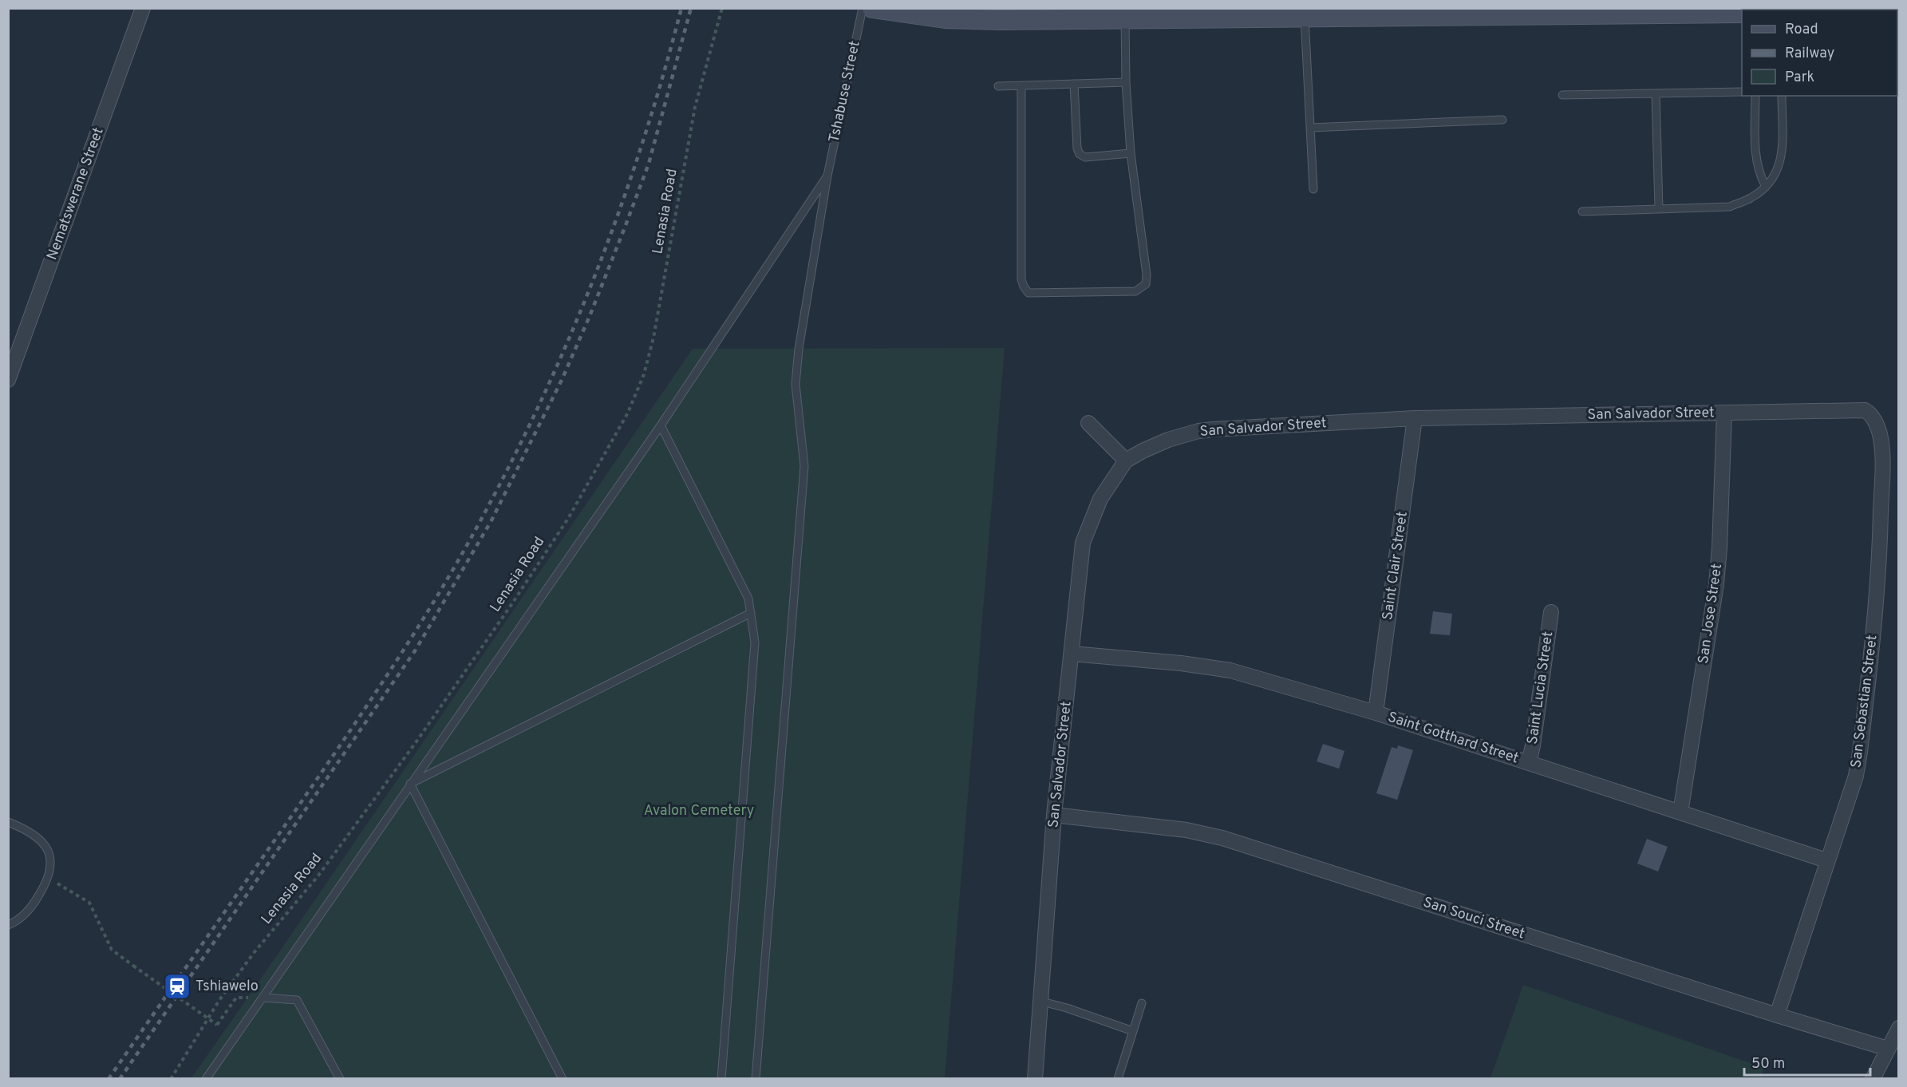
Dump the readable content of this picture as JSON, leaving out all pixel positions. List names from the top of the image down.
{
  "streets": {
    "street": [
      "Nematswerane Street",
      "San Salvador Street",
      "Saint Clair Street",
      "San Jose Street",
      "Saint Lucia Street",
      "San Sebastian Street",
      "Saint Gotthard Street",
      "San Souci Street"
    ],
    "lane": ["Tshabuse Street"],
    "path": ["Lenasia Road"]
  },
  "crossings": [
    ["San Salvador Street", "Saint Clair Street"],
    ["San Salvador Street", "San Jose Street"],
    ["San Salvador Street", "San Sebastian Street"],
    ["San Salvador Street", "Saint Gotthard Street"],
    ["San Salvador Street", "San Souci Street"],
    ["Saint Clair Street", "Saint Gotthard Street"],
    ["San Jose Street", "Saint Gotthard Street"],
    ["Saint Lucia Street", "Saint Gotthard Street"],
    ["San Sebastian Street", "Saint Gotthard Street"],
    ["San Sebastian Street", "San Souci Street"]
  ],
  "parks": ["Avalon Cemetery"],
  "places": {
    "station": ["Tshiawelo"]
  },
  "legend": ["Road", "Railway", "Park"],
  "scale_bar": "50 m"
}
